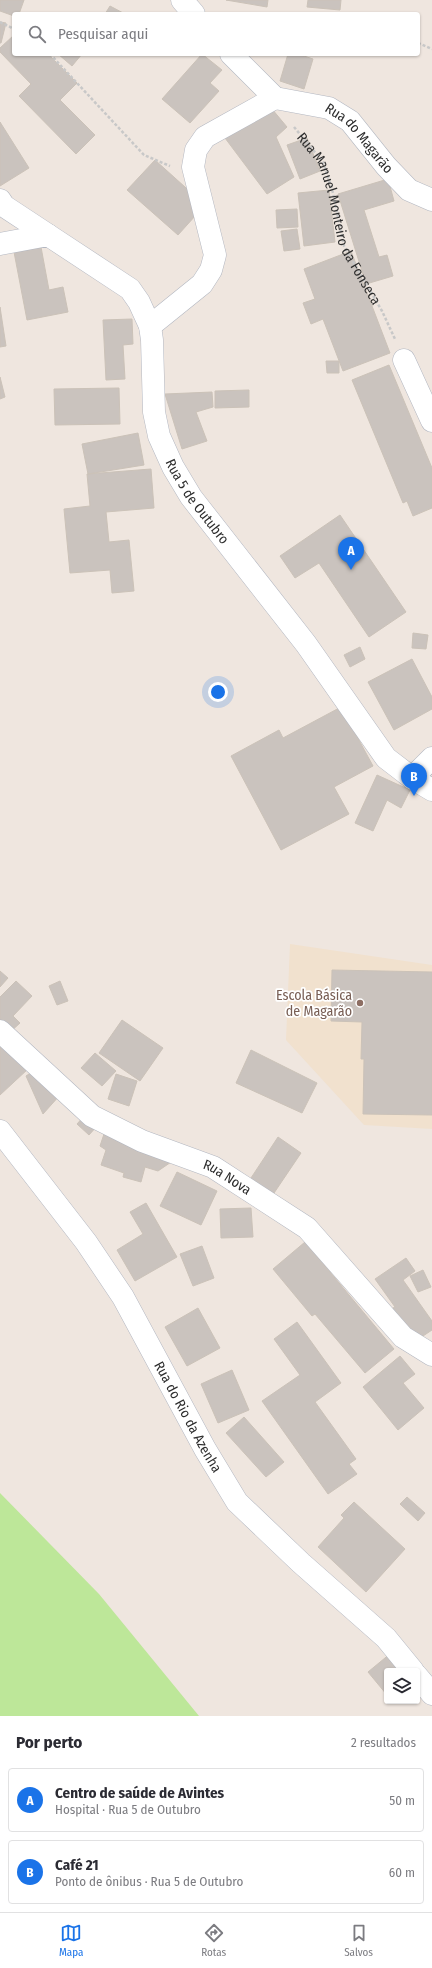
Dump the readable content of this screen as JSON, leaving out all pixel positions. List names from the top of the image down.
{
  "streets": {
    "street": [
      "Rua do Magarão",
      "Rua 5 de Outubro",
      "Rua Nova",
      "Rua do Rio da Azenha"
    ],
    "path": ["Rua Manuel Monteiro da Fonseca"]
  },
  "crossings": [
    ["Rua do Magarão", "Rua Manuel Monteiro da Fonseca"]
  ],
  "places": ["Escola Básica de Magarão"],
  "page": {
    "search": "Pesquisar aqui",
    "pins": ["A", "B"],
    "heading": ["Por perto", "2 resultados"],
    "list": [
      {
        "mark": "A",
        "name": "Centro de saúde de Avintes",
        "note": "Hospital · Rua 5 de Outubro",
        "value": "50 m"
      },
      {
        "mark": "B",
        "name": "Café 21",
        "note": "Ponto de ônibus · Rua 5 de Outubro",
        "value": "60 m"
      }
    ],
    "nav": ["Mapa", "Rotas", "Salvos"]
  }
}
